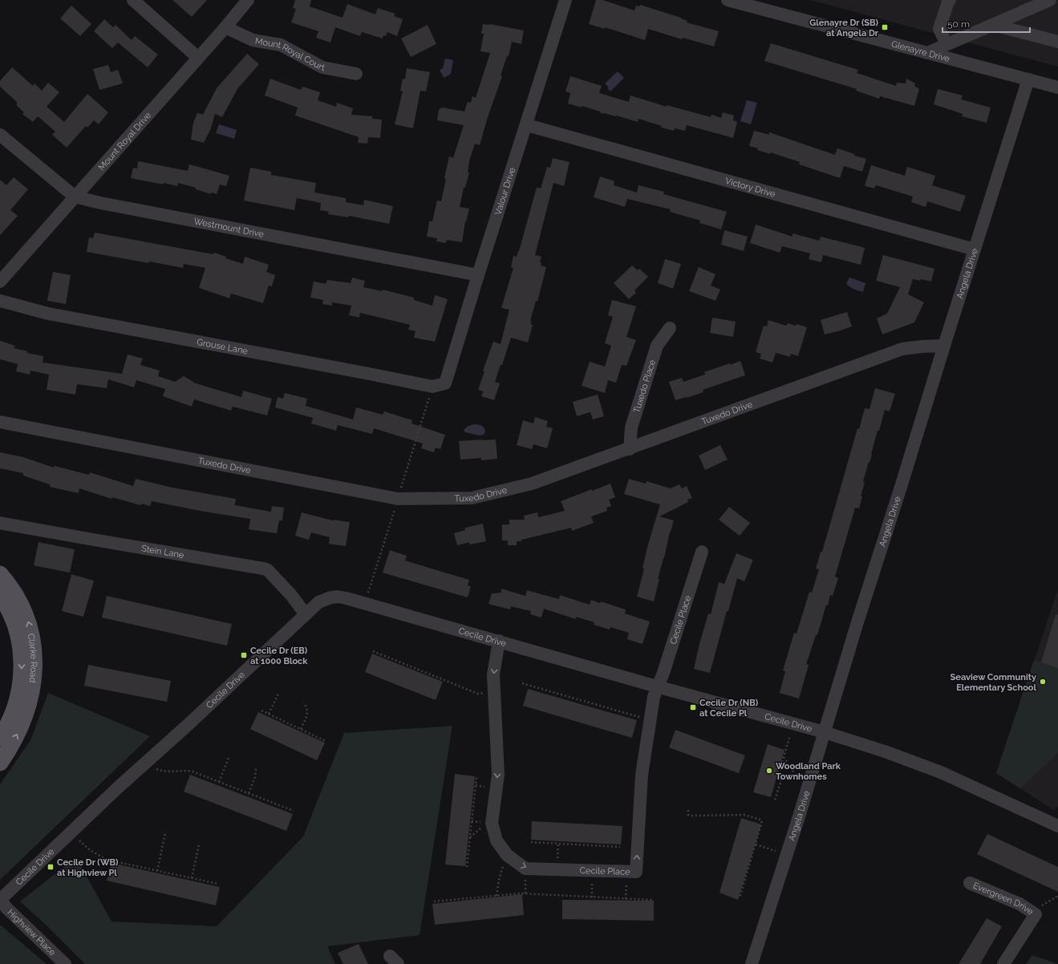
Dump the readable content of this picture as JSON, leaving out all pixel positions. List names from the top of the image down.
{
  "streets": {
    "main road": ["Clarke Road"],
    "street": [
      "Glenayre Drive",
      "Mount Royal Court",
      "Mount Royal Drive",
      "Victory Drive",
      "Valour Drive",
      "Westmount Drive",
      "Angela Drive",
      "Grouse Lane",
      "Tuxedo Place",
      "Tuxedo Drive",
      "Stein Lane",
      "Cecile Place",
      "Cecile Drive",
      "Evergreen Drive",
      "Highview Place"
    ]
  },
  "crossings": [
    ["Glenayre Drive", "Angela Drive"],
    ["Mount Royal Court", "Mount Royal Drive"],
    ["Mount Royal Drive", "Westmount Drive"],
    ["Victory Drive", "Valour Drive"],
    ["Victory Drive", "Angela Drive"],
    ["Valour Drive", "Westmount Drive"],
    ["Valour Drive", "Grouse Lane"],
    ["Angela Drive", "Tuxedo Drive"],
    ["Angela Drive", "Cecile Drive"],
    ["Tuxedo Place", "Tuxedo Drive"],
    ["Stein Lane", "Cecile Drive"],
    ["Cecile Place", "Cecile Drive"],
    ["Cecile Drive", "Highview Place"]
  ],
  "places": {
    "transit": [
      "Glenayre Dr (SB) at Angela Dr",
      "Cecile Dr (EB) at 1000 Block",
      "Cecile Dr (NB) at Cecile Pl",
      "Cecile Dr (WB) at Highview Pl"
    ],
    "other": ["Seaview Community Elementary School", "Woodland Park Townhomes"]
  },
  "scale_bar": "50 m"
}
